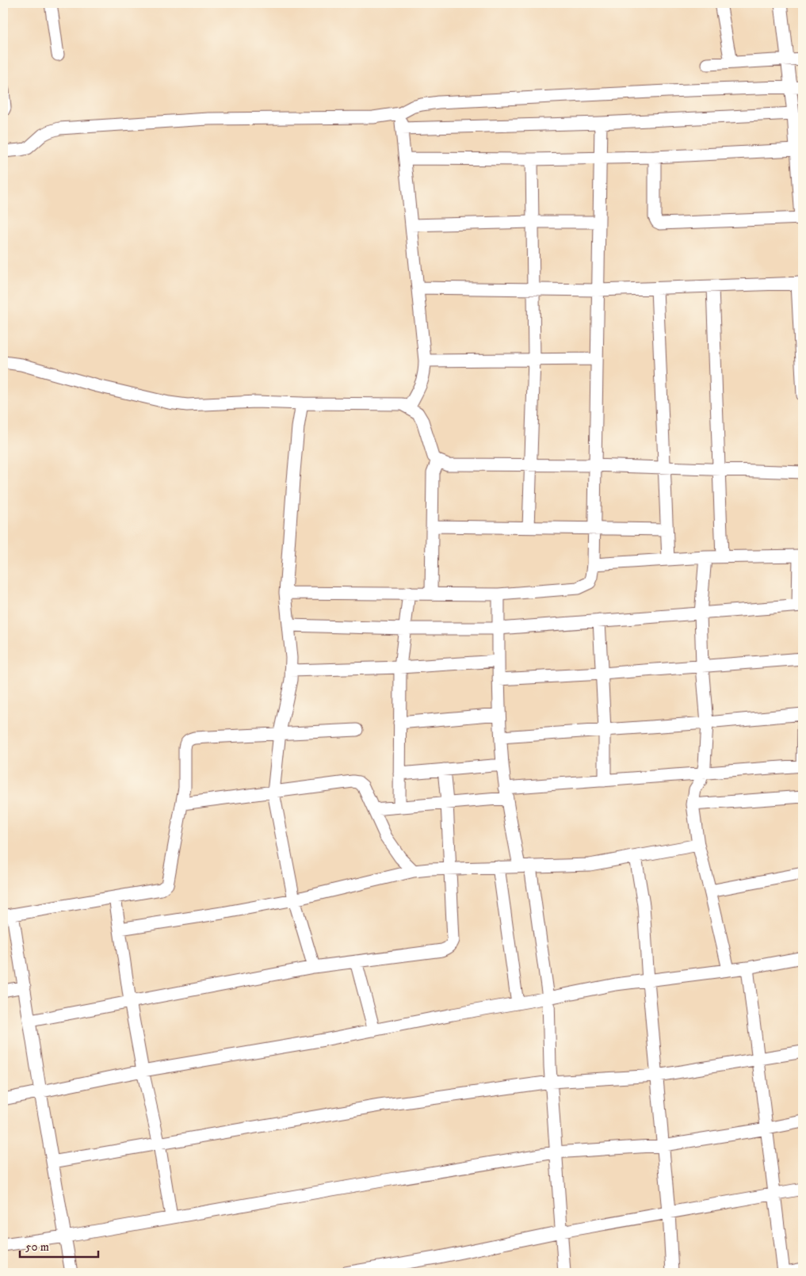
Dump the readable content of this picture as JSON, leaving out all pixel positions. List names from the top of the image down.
{
  "scale_bar": "50 m"
}
